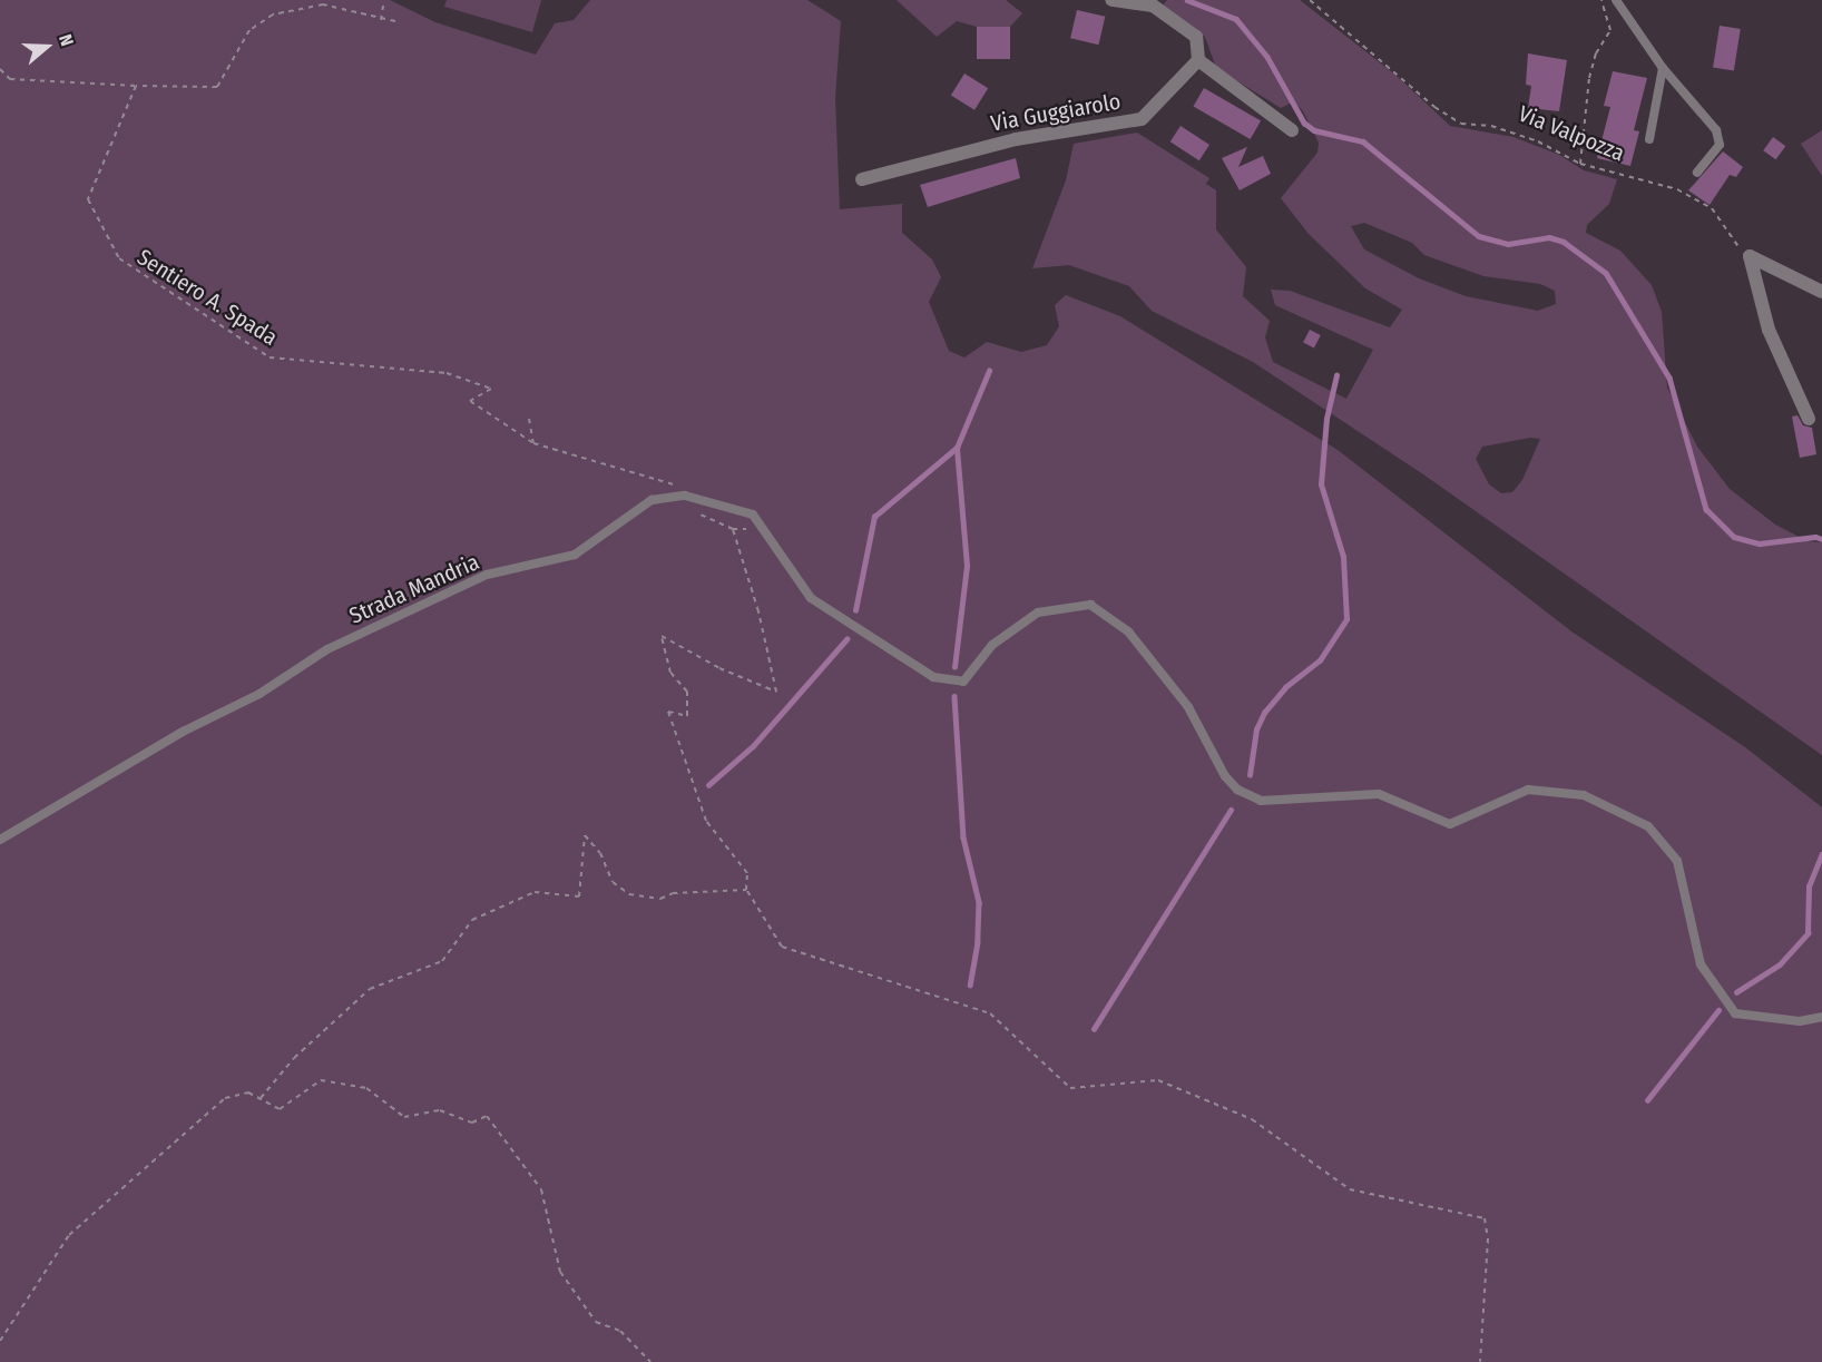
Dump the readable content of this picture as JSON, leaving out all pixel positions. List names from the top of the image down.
{
  "streets": {
    "street": ["Via Guggiarolo"],
    "lane": ["Strada Mandria"],
    "path": ["Via Valpozza", "Sentiero A. Spada"]
  },
  "crossings": [
    ["Sentiero A. Spada", "Strada Mandria"]
  ],
  "north": "right"
}
